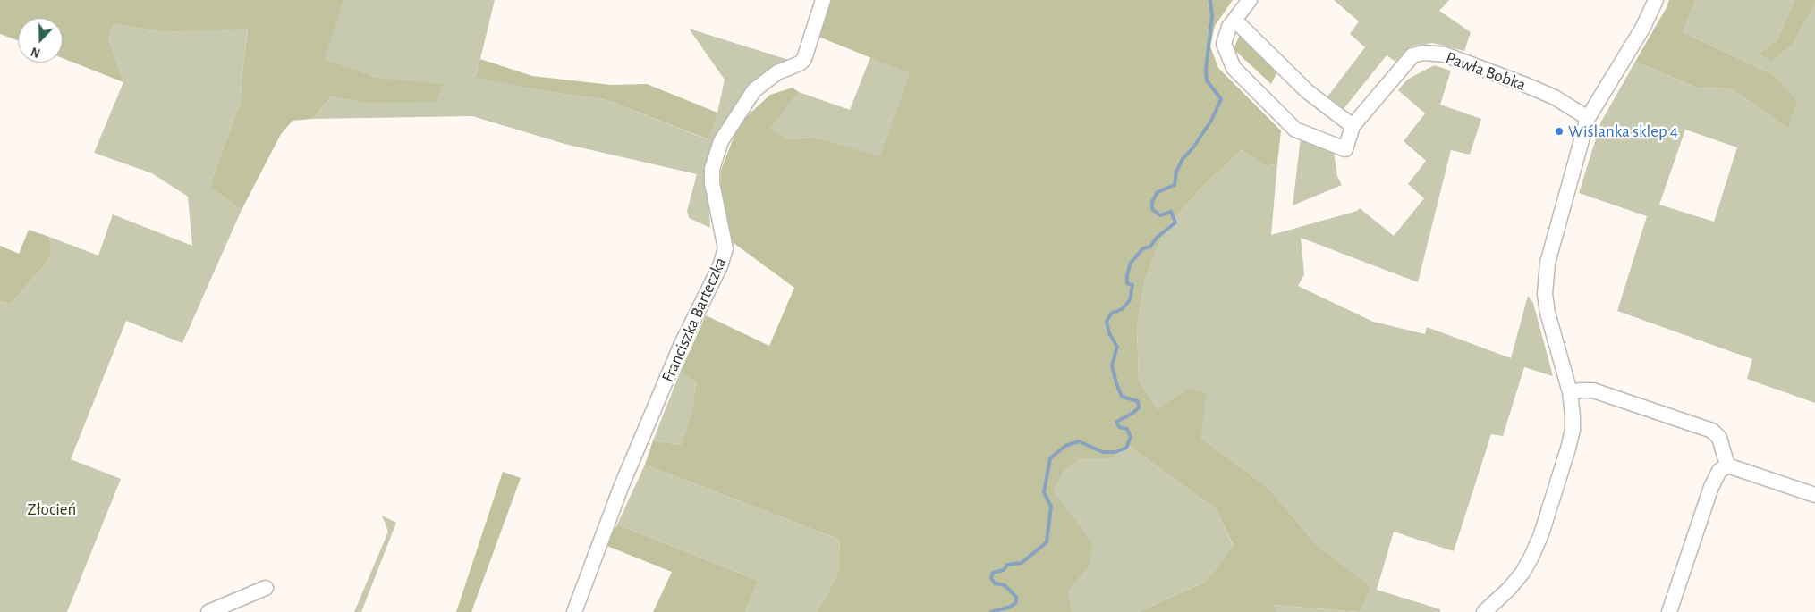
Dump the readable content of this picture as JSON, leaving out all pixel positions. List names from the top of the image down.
{
  "streets": {
    "street": ["Pawła Bobka", "Franciszka Barteczka"]
  },
  "parks": ["Złocień"],
  "places": ["Wiślanka sklep 4"],
  "north": "bottom"
}
